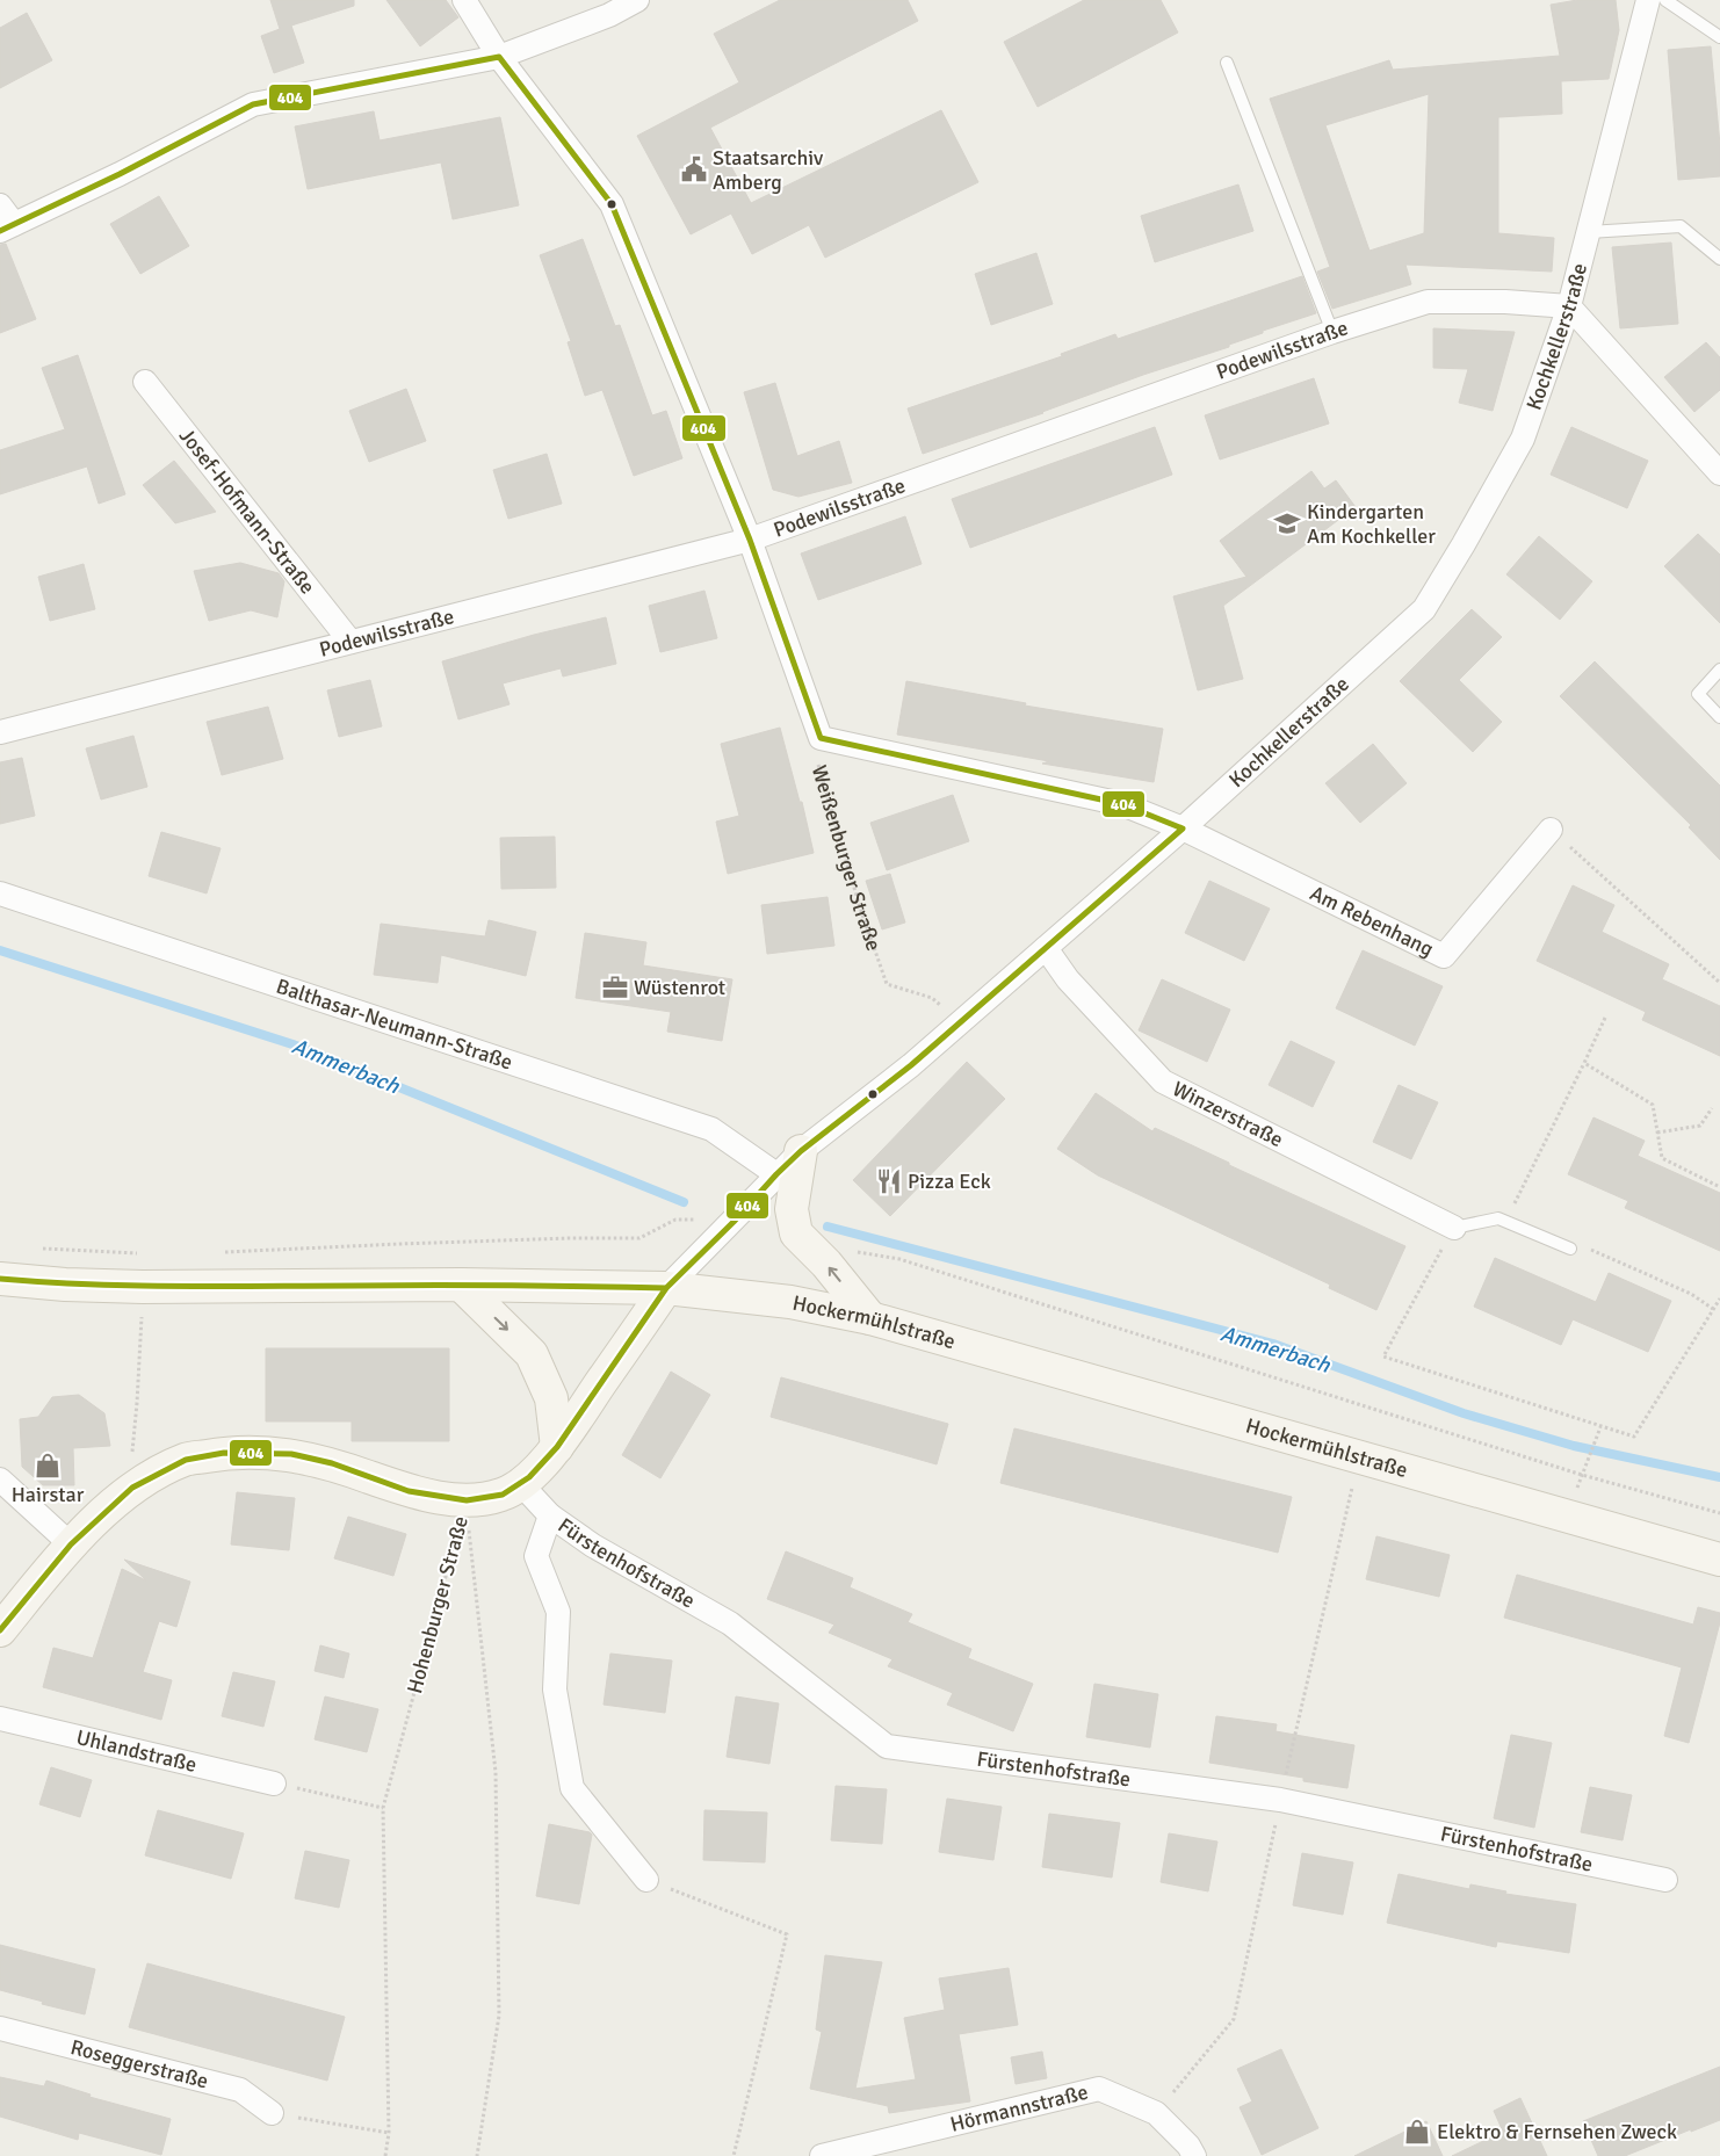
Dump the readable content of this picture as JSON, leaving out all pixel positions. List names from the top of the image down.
{
  "streets": {
    "main road": ["Hockermühlstraße"],
    "street": [
      "Kochkellerstraße",
      "Podewilsstraße",
      "Josef-Hofmann-Straße",
      "Weißenburger Straße",
      "Am Rebenhang",
      "Balthasar-Neumann-Straße",
      "Winzerstraße",
      "Fürstenhofstraße",
      "Uhlandstraße",
      "Roseggerstraße",
      "Hörmannstraße"
    ],
    "path": ["Hohenburger Straße"]
  },
  "crossings": [
    ["Kochkellerstraße", "Podewilsstraße"],
    ["Kochkellerstraße", "Weißenburger Straße"],
    ["Kochkellerstraße", "Am Rebenhang"],
    ["Kochkellerstraße", "Balthasar-Neumann-Straße"],
    ["Kochkellerstraße", "Winzerstraße"],
    ["Kochkellerstraße", "Hockermühlstraße"],
    ["Podewilsstraße", "Josef-Hofmann-Straße"],
    ["Podewilsstraße", "Weißenburger Straße"]
  ],
  "water": ["Ammerbach"],
  "places": {
    "public building": ["Staatsarchiv Amberg"],
    "school or university": ["Kindergarten Am Kochkeller"],
    "office": ["Wüstenrot"],
    "restaurant": ["Pizza Eck"],
    "shop": ["Hairstar", "Elektro & Fernsehen Zweck"]
  },
  "lines": ["transit line 404"]
}
